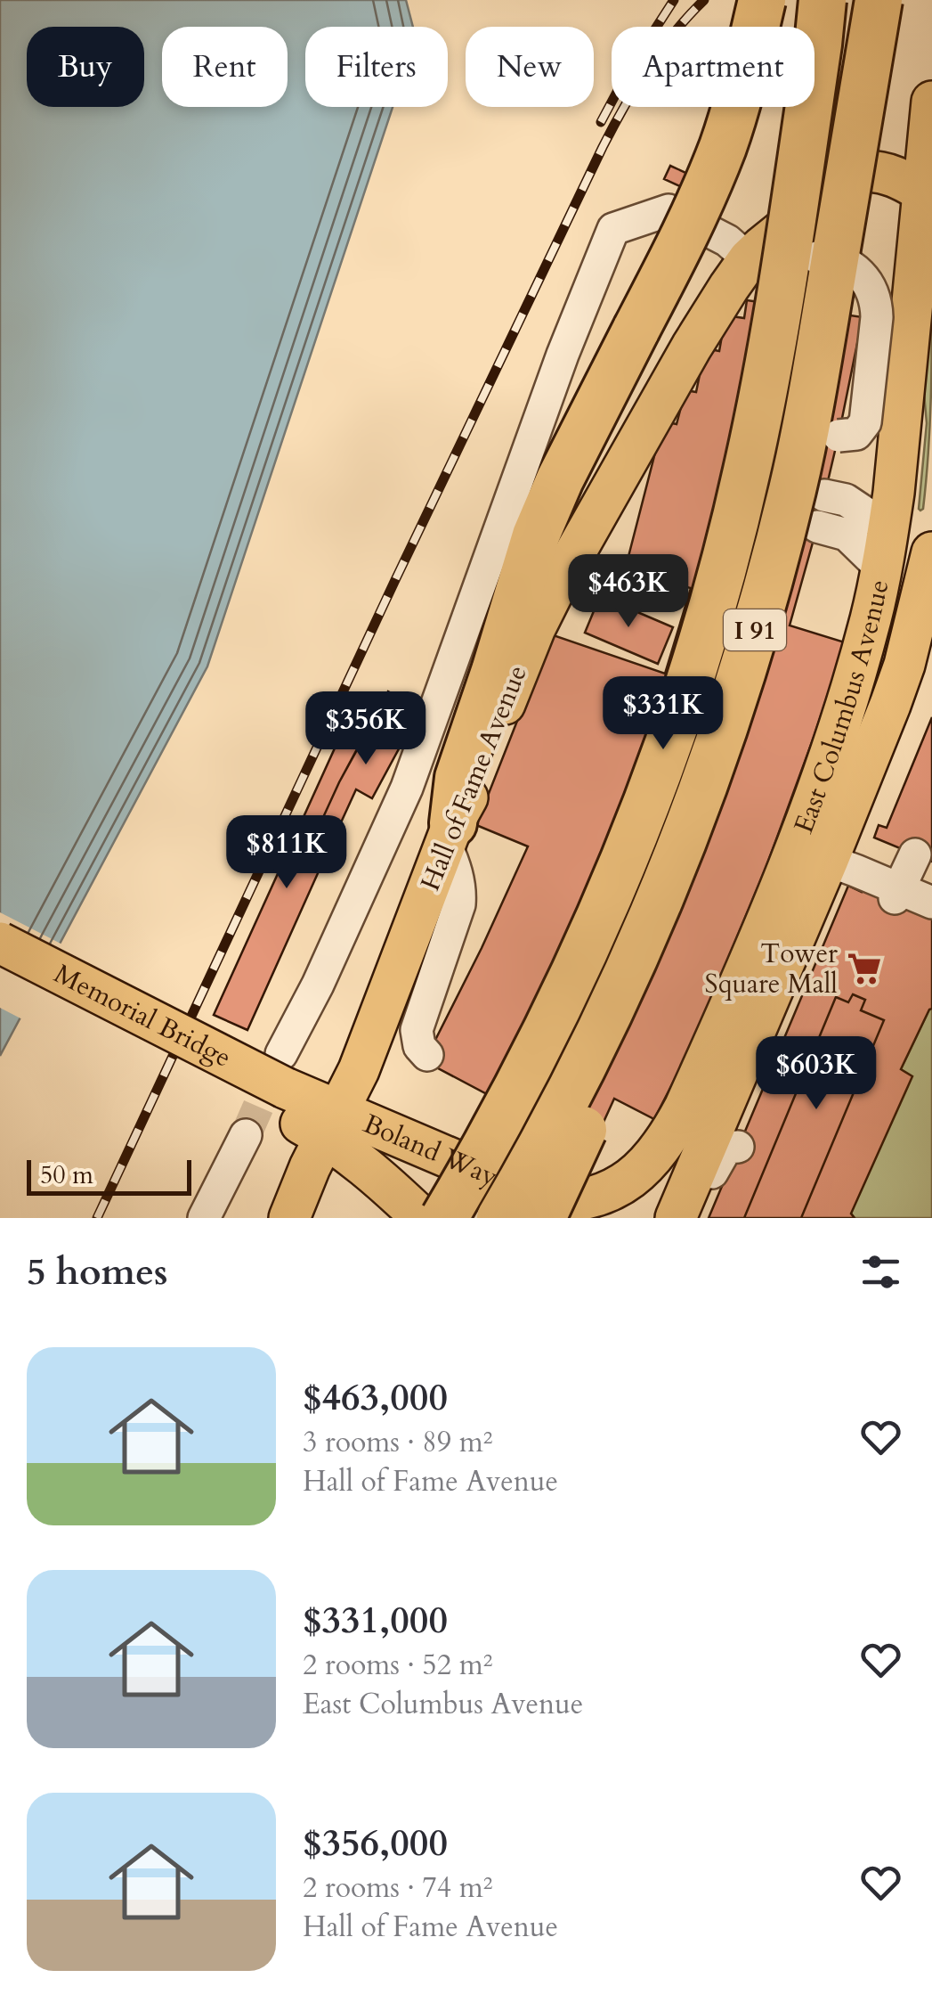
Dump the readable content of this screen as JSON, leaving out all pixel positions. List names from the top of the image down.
{
  "streets": {
    "highway": ["I 91"],
    "main road": [
      "East Columbus Avenue",
      "Hall of Fame Avenue",
      "Memorial Bridge",
      "Boland Way"
    ]
  },
  "crossings": [
    ["East Columbus Avenue", "Hall of Fame Avenue"],
    ["East Columbus Avenue", "Boland Way"],
    ["Hall of Fame Avenue", "Boland Way"],
    ["Memorial Bridge", "Boland Way"]
  ],
  "places": {
    "supermarket": ["Tower Square Mall"]
  },
  "scale_bar": "50 m",
  "page": {
    "chip": [
      "Buy",
      "Rent",
      "Filters",
      "New",
      "Apartment"
    ],
    "price": [
      "$463K",
      "$331K",
      "$356K",
      "$811K",
      "$603K"
    ],
    "scale": "50 m",
    "heading": "5 homes",
    "list": [
      {
        "name": "$463,000",
        "note": "3 rooms · 89 m² · Hall of Fame Avenue"
      },
      {
        "name": "$331,000",
        "note": "2 rooms · 52 m² · East Columbus Avenue"
      },
      {
        "name": "$356,000",
        "note": "2 rooms · 74 m² · Hall of Fame Avenue"
      }
    ]
  }
}
